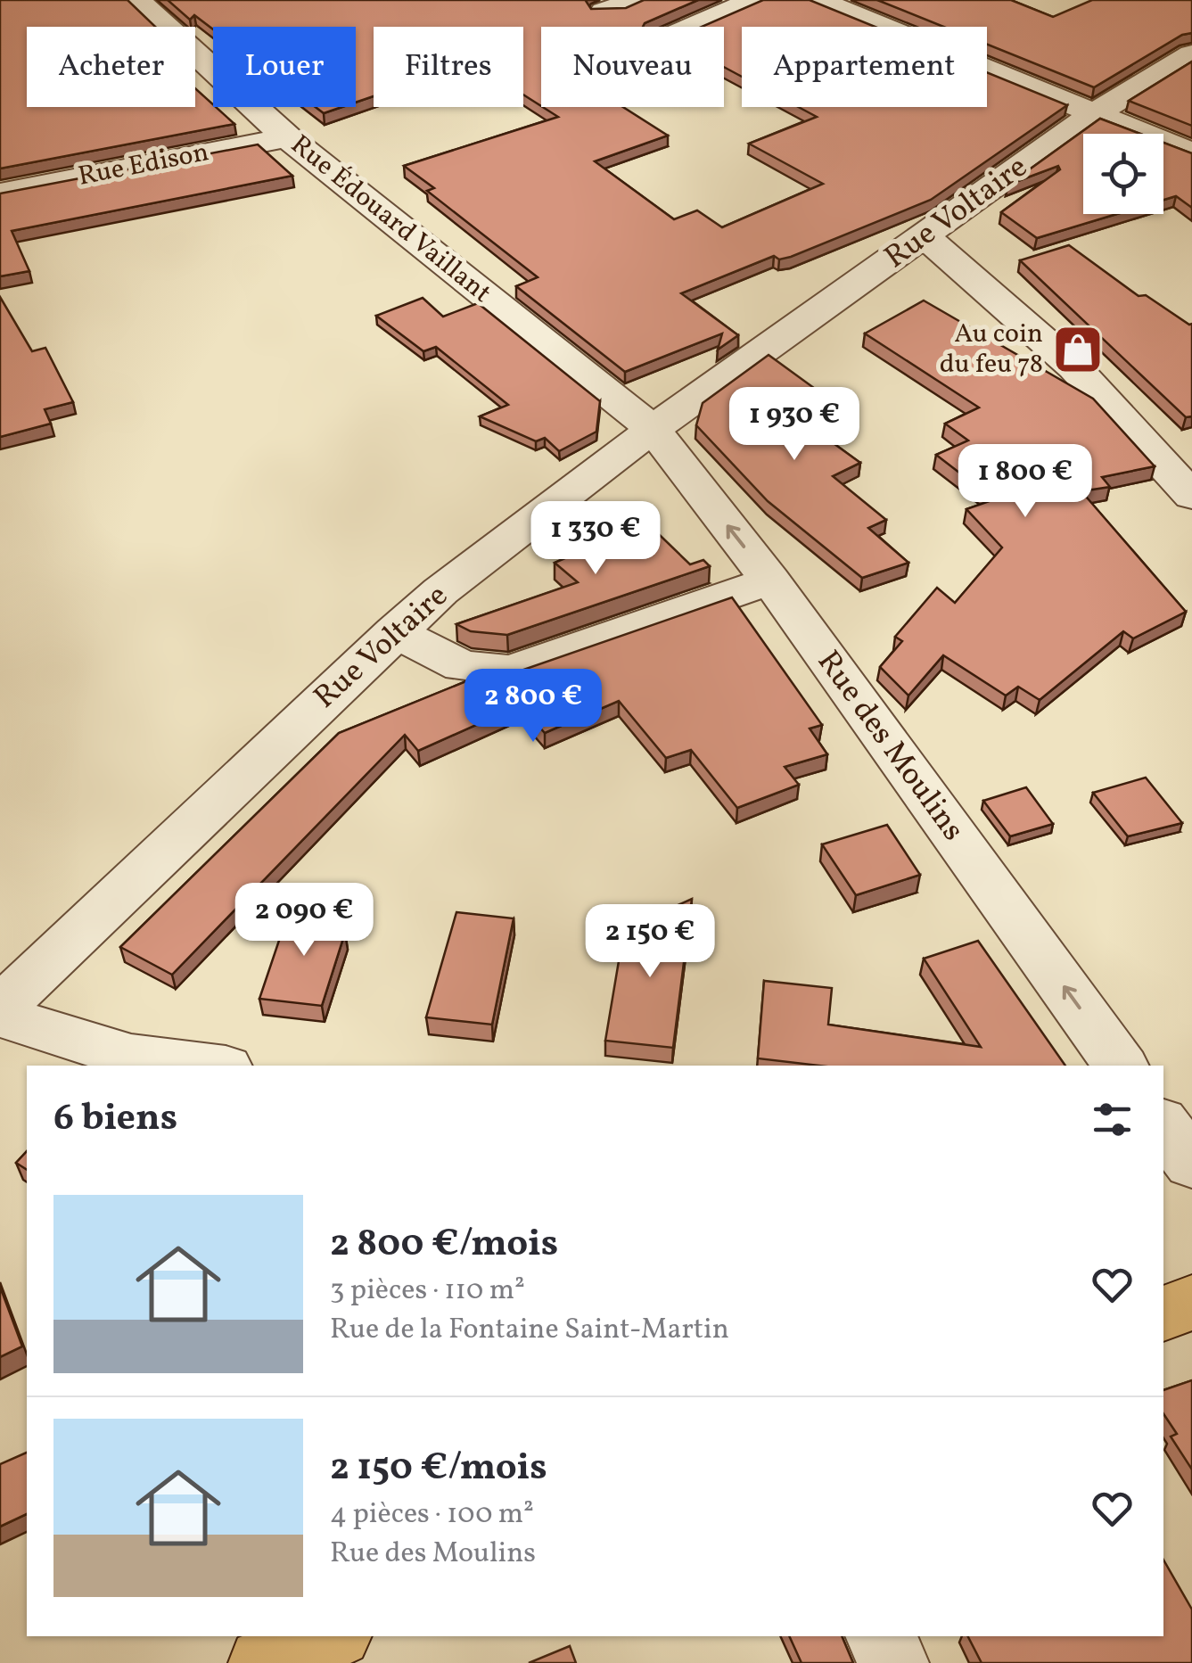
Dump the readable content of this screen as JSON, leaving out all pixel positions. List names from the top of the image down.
{
  "streets": {
    "street": [
      "Rue Edison",
      "Rue Voltaire",
      "Rue Édouard Vaillant",
      "Rue des Moulins"
    ]
  },
  "crossings": [
    ["Rue Edison", "Rue Édouard Vaillant"],
    ["Rue Voltaire", "Rue Édouard Vaillant"],
    ["Rue Voltaire", "Rue des Moulins"],
    ["Rue Édouard Vaillant", "Rue des Moulins"]
  ],
  "places": {
    "shop": ["Au coin du feu 78"]
  },
  "page": {
    "chip": [
      "Acheter",
      "Louer",
      "Filtres",
      "Nouveau",
      "Appartement"
    ],
    "price": [
      "1 930 €",
      "1 800 €",
      "1 330 €",
      "2 800 €",
      "2 090 €",
      "2 150 €"
    ],
    "heading": "6 biens",
    "list": [
      {
        "name": "2 800 €/mois",
        "note": "3 pièces · 110 m² · Rue de la Fontaine Saint-Martin"
      },
      {
        "name": "2 150 €/mois",
        "note": "4 pièces · 100 m² · Rue des Moulins"
      }
    ]
  }
}
